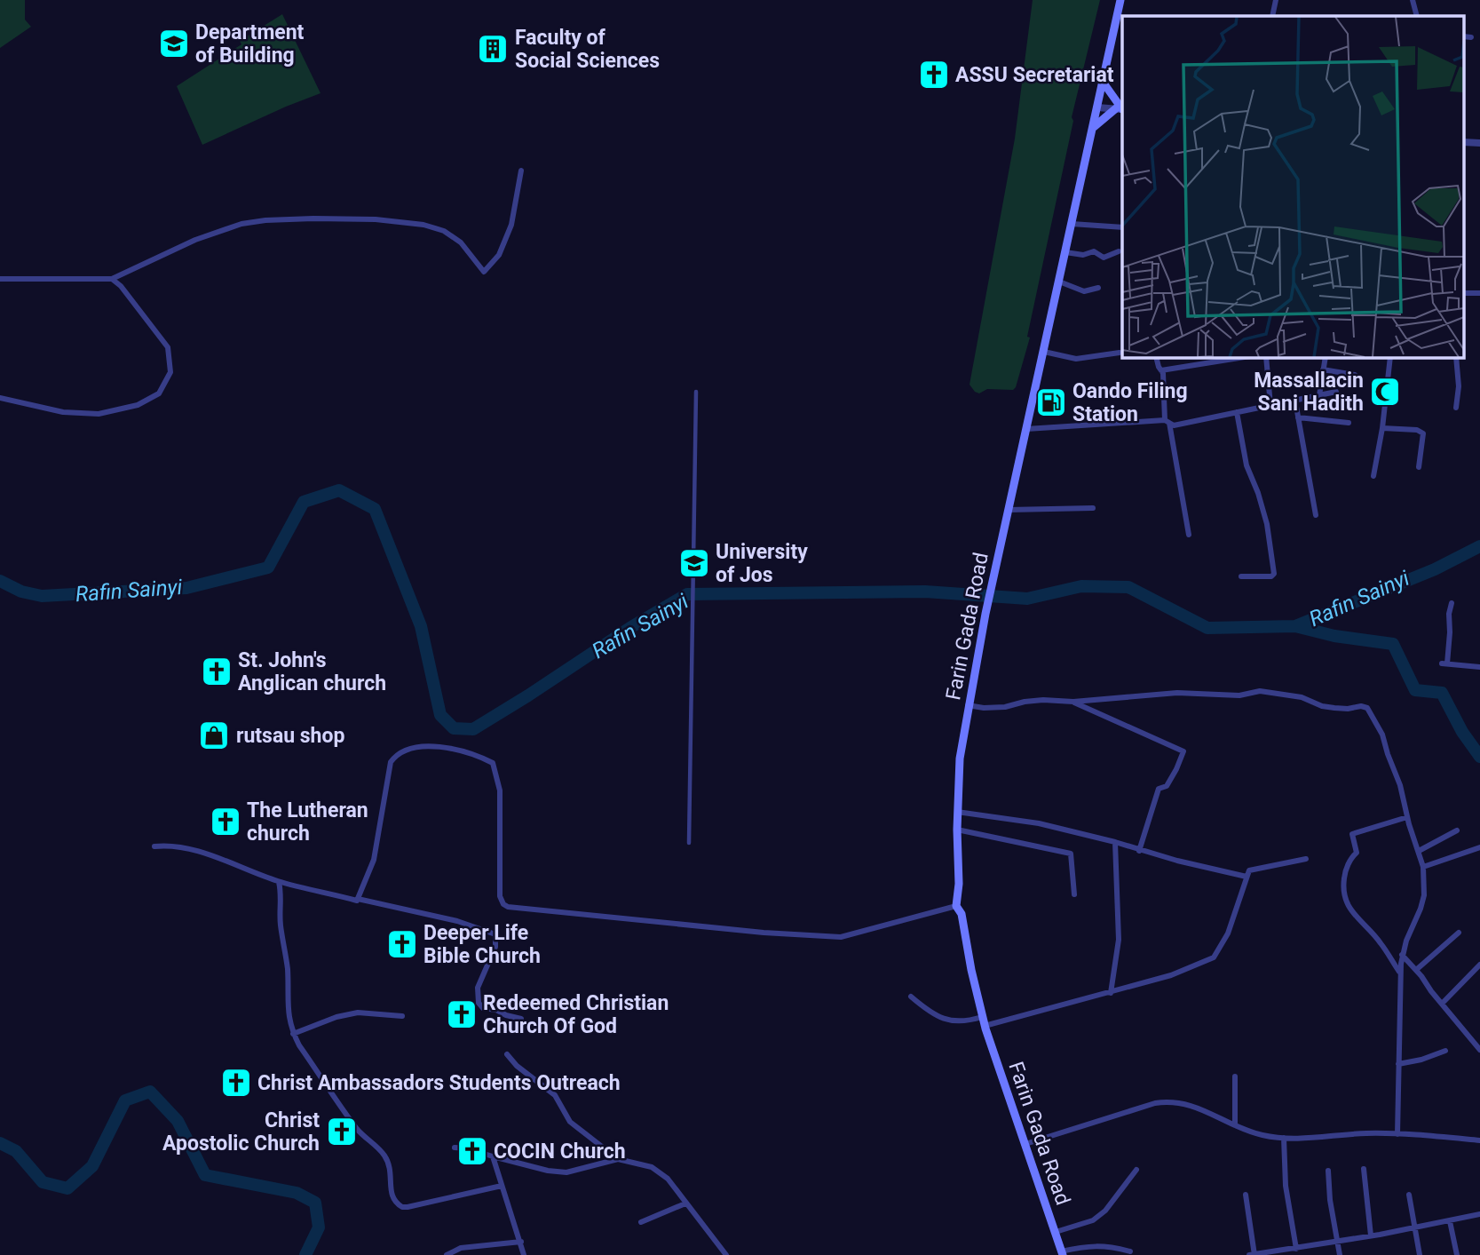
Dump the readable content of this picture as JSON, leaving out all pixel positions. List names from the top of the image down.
{
  "streets": {
    "main road": ["Farin Gada Road"]
  },
  "water": ["Rafin Sainyi"],
  "places": {
    "school or university": ["Department of Building", "University of Jos"],
    "building": ["Faculty of Social Sciences"],
    "church": [
      "ASSU Secretariat",
      "St. John's Anglican church",
      "The Lutheran church",
      "Deeper Life Bible Church",
      "Redeemed Christian Church Of God",
      "Christ Ambassadors Students Outreach",
      "Christ Apostolic Church",
      "COCIN Church"
    ],
    "mosque": ["Massallacin Sani Hadith"],
    "fuel station": ["Oando Filing Station"],
    "shop": ["rutsau shop"]
  }
}
